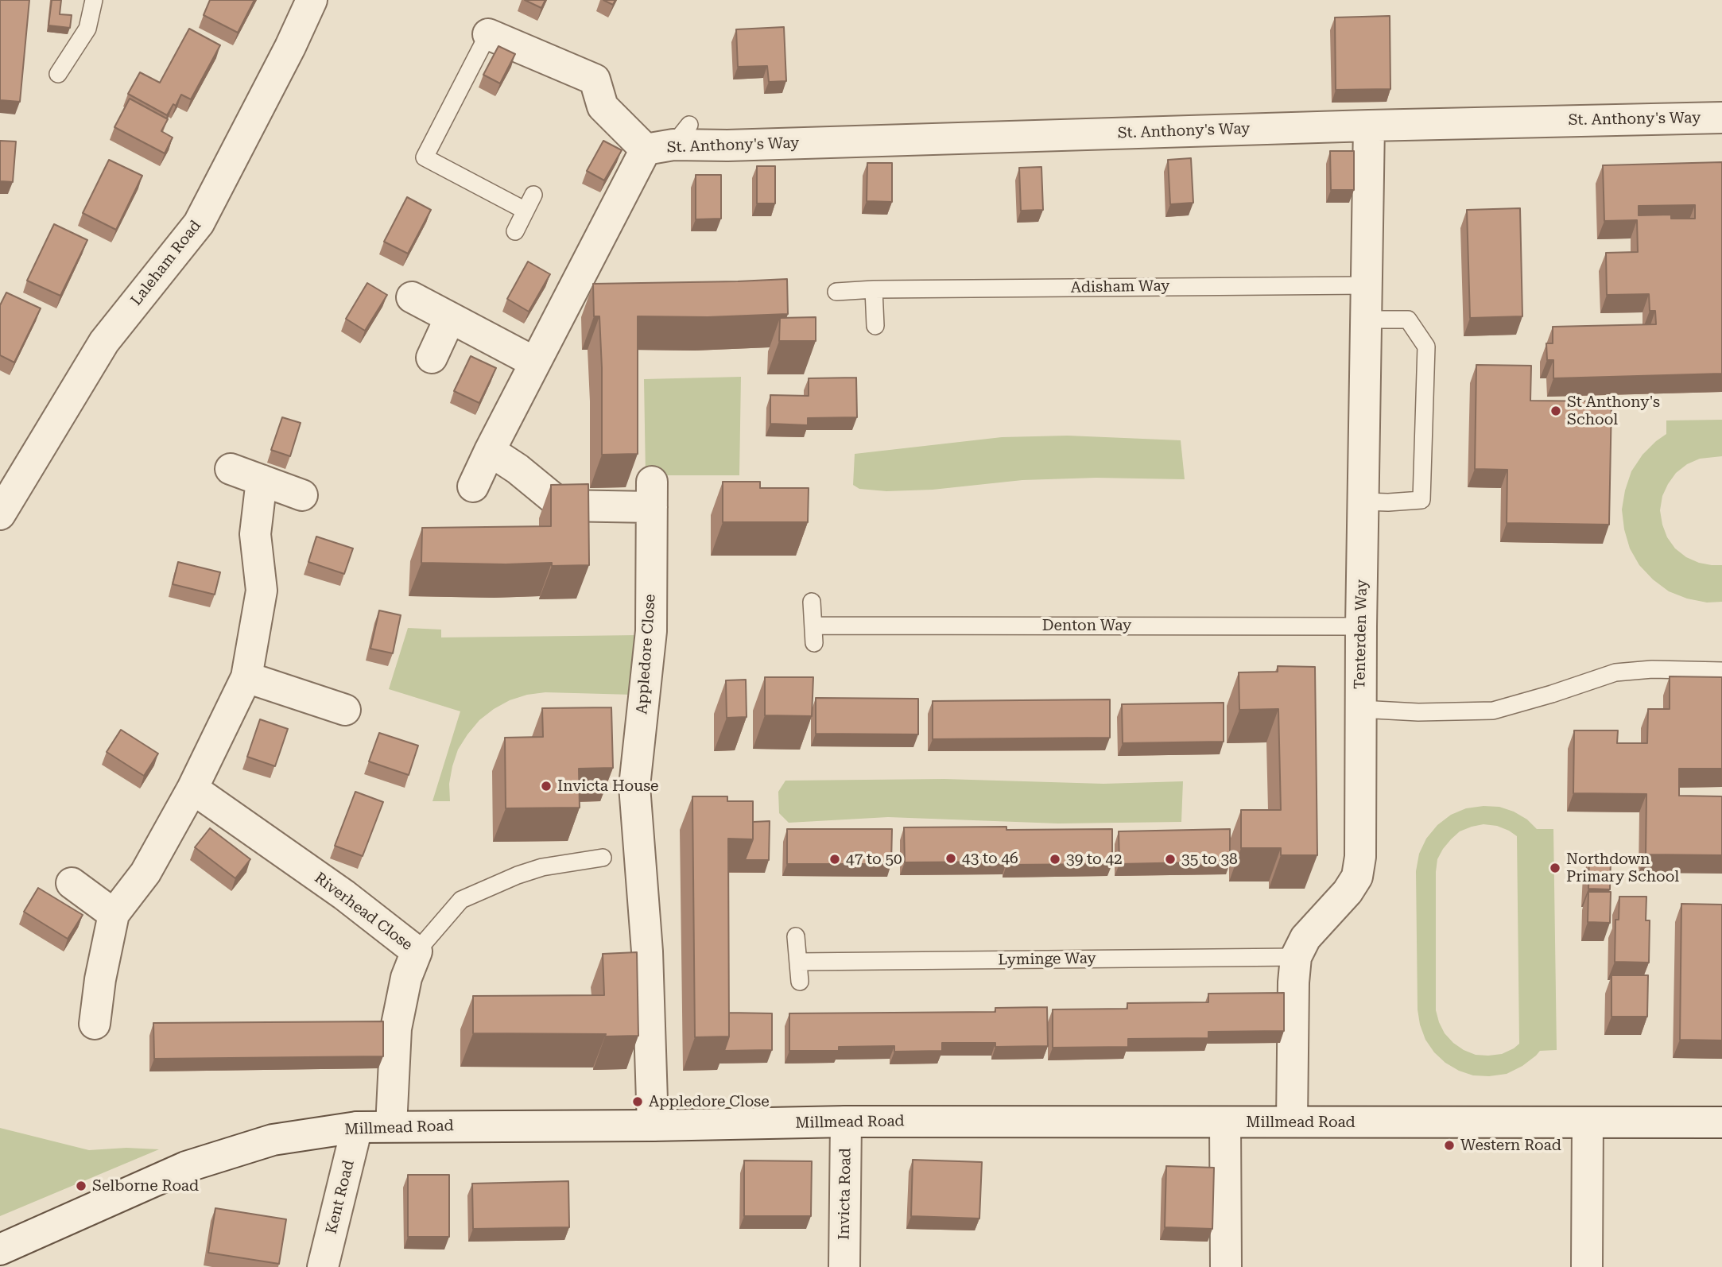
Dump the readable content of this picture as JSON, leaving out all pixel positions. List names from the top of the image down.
{
  "streets": {
    "street": [
      "St. Anthony's Way",
      "Laleham Road",
      "Tenterden Way",
      "Appledore Close",
      "Riverhead Close",
      "Millmead Road",
      "Invicta Road",
      "Kent Road"
    ],
    "lane": ["Adisham Way", "Denton Way", "Lyminge Way"]
  },
  "crossings": [
    ["St. Anthony's Way", "Tenterden Way"],
    ["St. Anthony's Way", "Appledore Close"],
    ["Adisham Way", "Tenterden Way"],
    ["Denton Way", "Tenterden Way"],
    ["Tenterden Way", "Lyminge Way"],
    ["Tenterden Way", "Millmead Road"],
    ["Appledore Close", "Millmead Road"],
    ["Riverhead Close", "Millmead Road"],
    ["Millmead Road", "Invicta Road"],
    ["Millmead Road", "Kent Road"]
  ],
  "places": [
    "St Anthony's School",
    "Invicta House",
    "43 to 46",
    "47 to 50",
    "39 to 42",
    "35 to 38",
    "Northdown Primary School",
    "Appledore Close",
    "Western Road",
    "Selborne Road"
  ]
}
